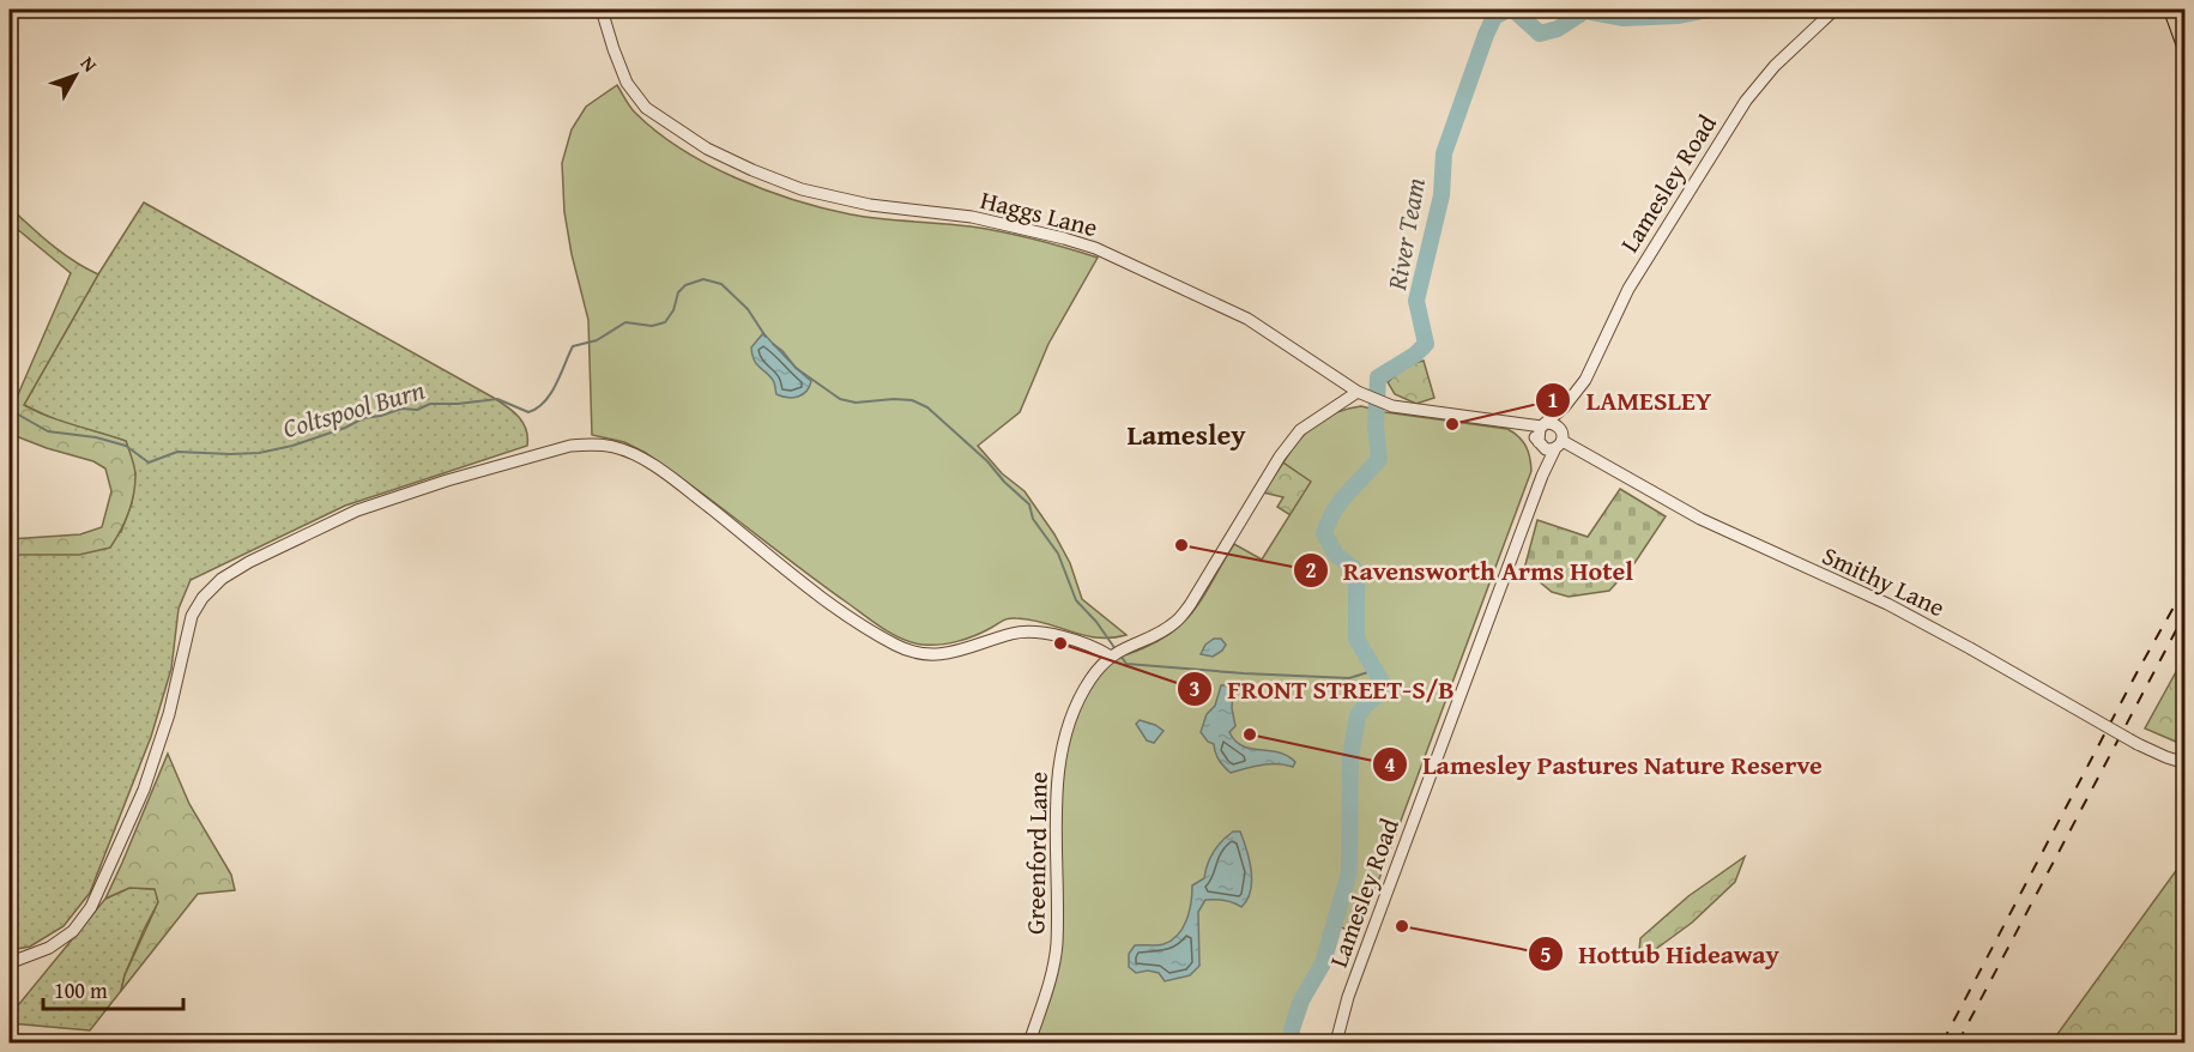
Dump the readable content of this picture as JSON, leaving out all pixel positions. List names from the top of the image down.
{
  "streets": {
    "street": [
      "Lamesley Road",
      "Haggs Lane",
      "Smithy Lane",
      "Greenford Lane"
    ]
  },
  "crossings": [
    ["Lamesley Road", "Haggs Lane"],
    ["Lamesley Road", "Smithy Lane"],
    ["Haggs Lane", "Smithy Lane"],
    ["Haggs Lane", "Greenford Lane"]
  ],
  "districts": ["Lamesley"],
  "water": ["River Team", "Coltspool Burn"],
  "places": [
    "LAMESLEY",
    "Ravensworth Arms Hotel",
    "FRONT STREET-S/B",
    "Lamesley Pastures Nature Reserve",
    "Hottub Hideaway"
  ],
  "scale_bar": "100 m",
  "north": "top right"
}
